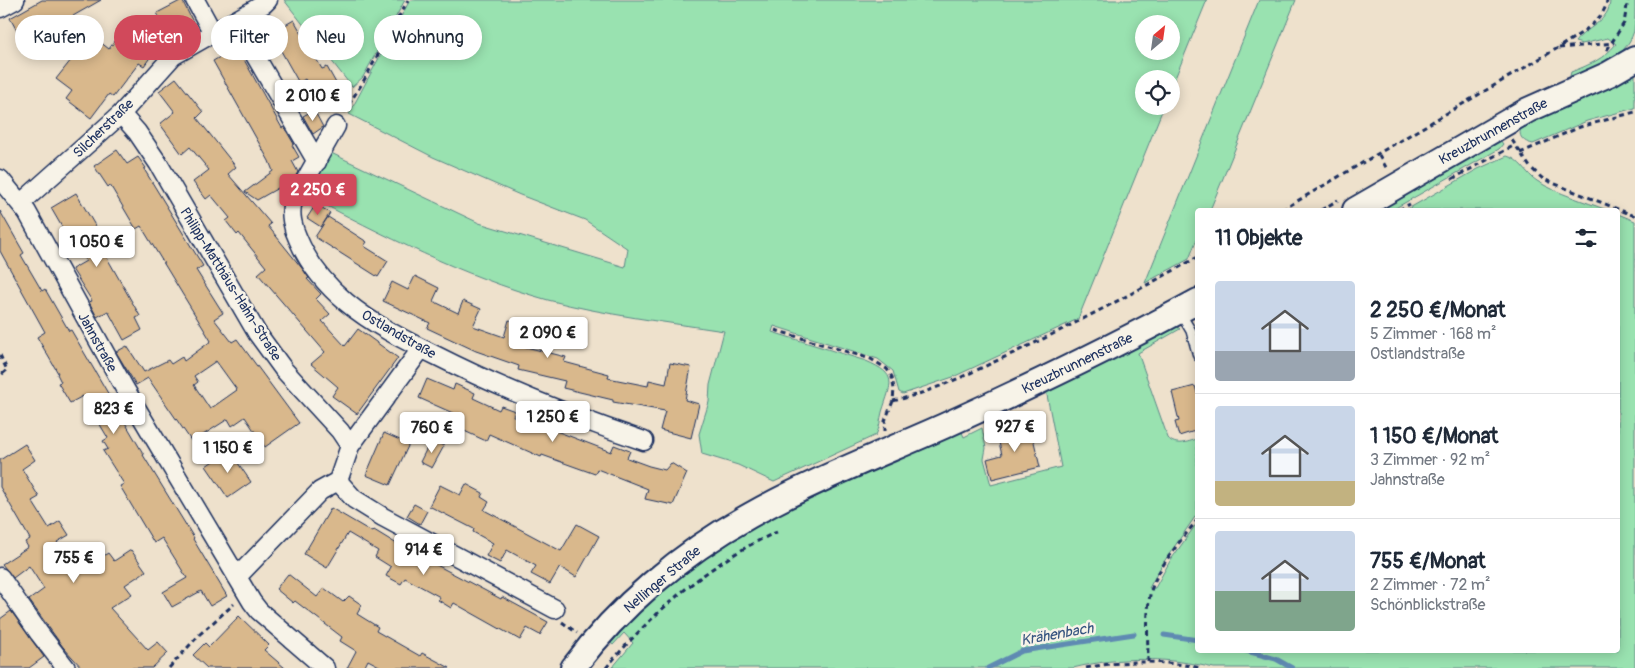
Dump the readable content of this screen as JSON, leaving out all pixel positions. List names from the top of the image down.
{
  "streets": {
    "main road": ["Kreuzbrunnenstraße", "Nellinger Straße"],
    "street": [
      "Silcherstraße",
      "Philipp-Matthäus-Hahn-Straße",
      "Ostlandstraße",
      "Jahnstraße"
    ]
  },
  "crossings": [
    ["Silcherstraße", "Philipp-Matthäus-Hahn-Straße"],
    ["Silcherstraße", "Jahnstraße"],
    ["Kreuzbrunnenstraße", "Nellinger Straße"]
  ],
  "water": ["Krähenbach"],
  "north": "top right",
  "page": {
    "chip": [
      "Kaufen",
      "Mieten",
      "Filter",
      "Neu",
      "Wohnung"
    ],
    "price": [
      "2 010 €",
      "2 250 €",
      "1 050 €",
      "2 090 €",
      "823 €",
      "1 250 €",
      "927 €",
      "760 €",
      "1 150 €",
      "914 €",
      "755 €"
    ],
    "heading": "11 Objekte",
    "list": [
      {
        "name": "2 250 €/Monat",
        "note": "5 Zimmer · 168 m² · Ostlandstraße"
      },
      {
        "name": "1 150 €/Monat",
        "note": "3 Zimmer · 92 m² · Jahnstraße"
      },
      {
        "name": "755 €/Monat",
        "note": "2 Zimmer · 72 m² · Schönblickstraße"
      }
    ]
  }
}
